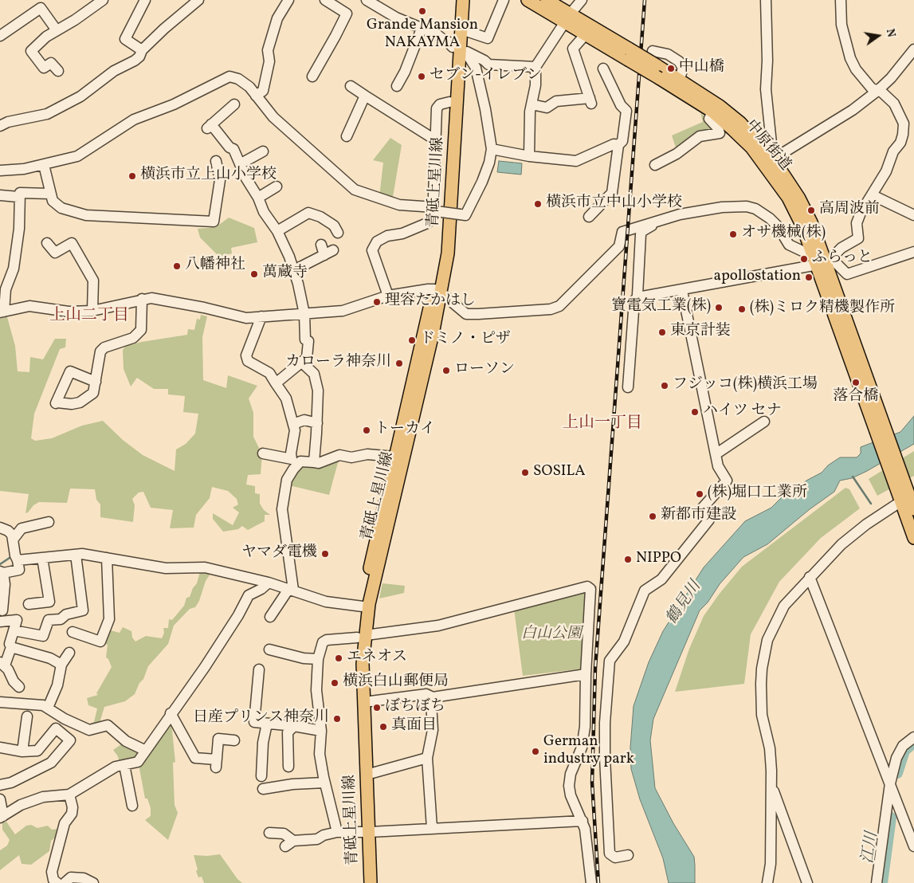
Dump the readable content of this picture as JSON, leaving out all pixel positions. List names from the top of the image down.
{
  "streets": {
    "main road": ["中原街道", "青砥上星川線"]
  },
  "districts": ["上山二丁目", "上山一丁目"],
  "water": ["鶴見川", "江川"],
  "parks": ["白山公園"],
  "places": [
    "Grande Mansion NAKAYMA",
    "中山橋",
    "セブン-イレブン",
    "横浜市立上山小学校",
    "横浜市立中山小学校",
    "高周波前",
    "オサ機械(株)",
    "ふらっと",
    "八幡神社",
    "萬蔵寺",
    "apollostation",
    "理容たかはし",
    "寶電気工業(株)",
    "(株)ミロク精機製作所",
    "東京計装",
    "ドミノ・ピザ",
    "カローラ神奈川",
    "ローソン",
    "落合橋",
    "フジッコ(株)横浜工場",
    "ハイツ セナ",
    "トーカイ",
    "SOSILA",
    "(株)堀口工業所",
    "新都市建設",
    "ヤマダ電機",
    "NIPPO",
    "エネオス",
    "横浜白山郵便局",
    "ぼちぼち",
    "日産プリンス神奈川",
    "真面目",
    "German industry park"
  ],
  "north": "right"
}
